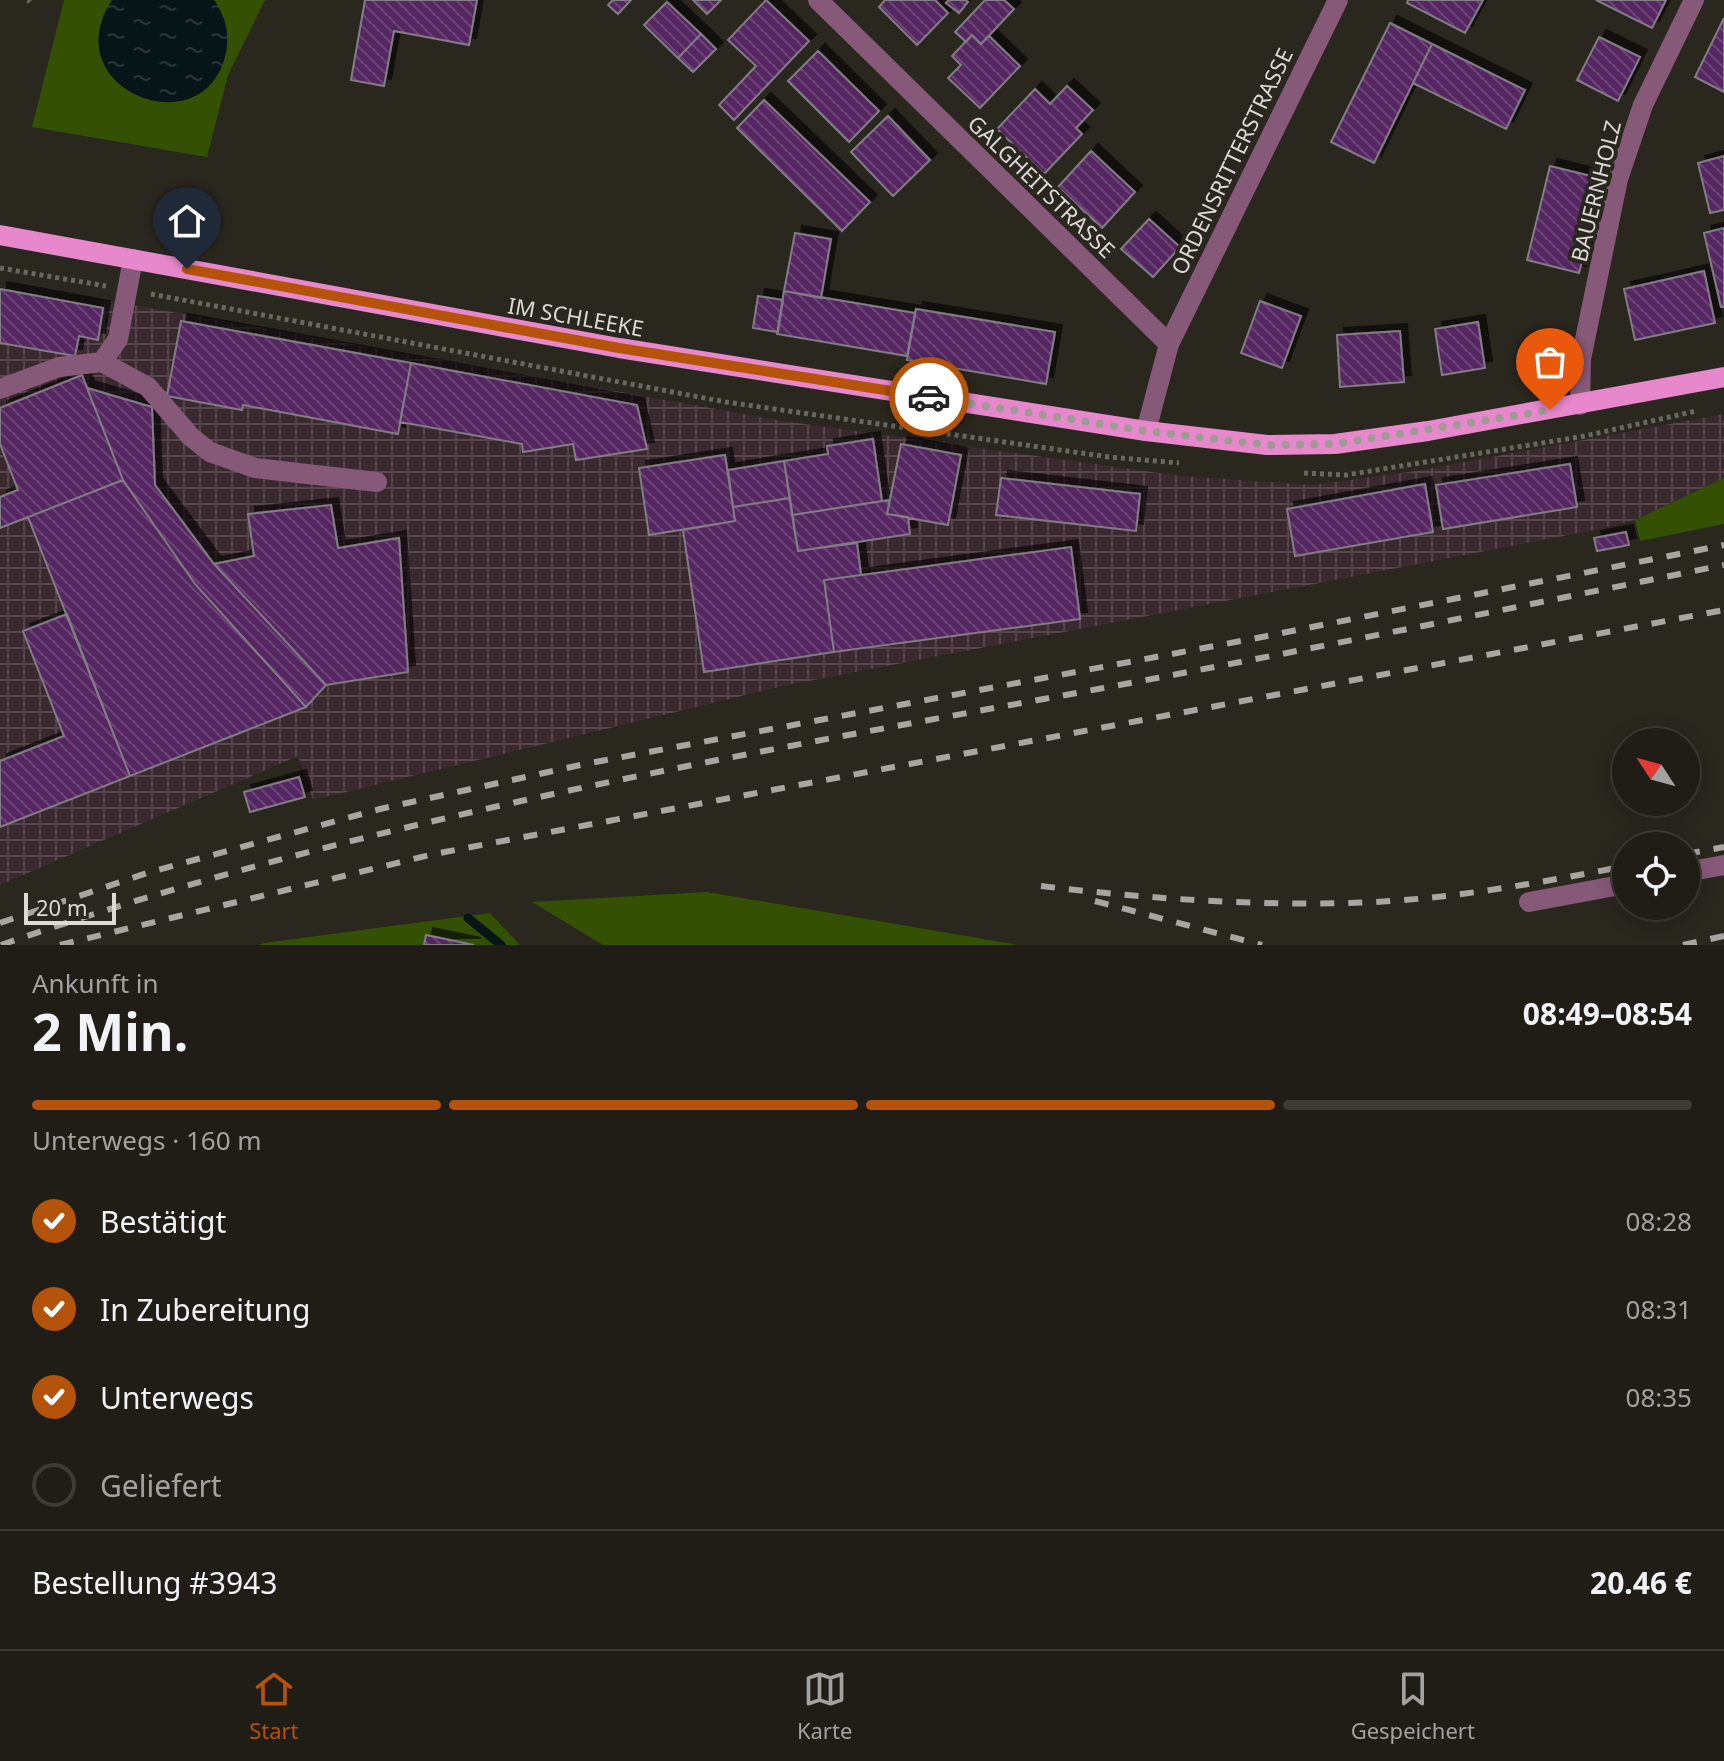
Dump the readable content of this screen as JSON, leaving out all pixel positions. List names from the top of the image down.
{
  "streets": {
    "main road": ["IM SCHLEEKE"],
    "street": ["ORDENSRITTERSTRASSE", "GALGHEITSTRASSE", "BAUERNHOLZ"]
  },
  "crossings": [
    ["ORDENSRITTERSTRASSE", "GALGHEITSTRASSE"],
    ["BAUERNHOLZ", "IM SCHLEEKE"]
  ],
  "scale_bar": "20 m",
  "north": "top left",
  "page": {
    "scale": "20 m",
    "heading": ["2 Min.", "Ankunft in", "08:49–08:54"],
    "panel": ["Bestellung #3943", "20.46 €"],
    "bar": "Unterwegs · 160 m",
    "list": [
      ["Bestätigt", "08:28"],
      ["In Zubereitung", "08:31"],
      ["Unterwegs", "08:35"],
      "Geliefert"
    ],
    "tabs": ["Start", "Karte", "Gespeichert"]
  }
}
